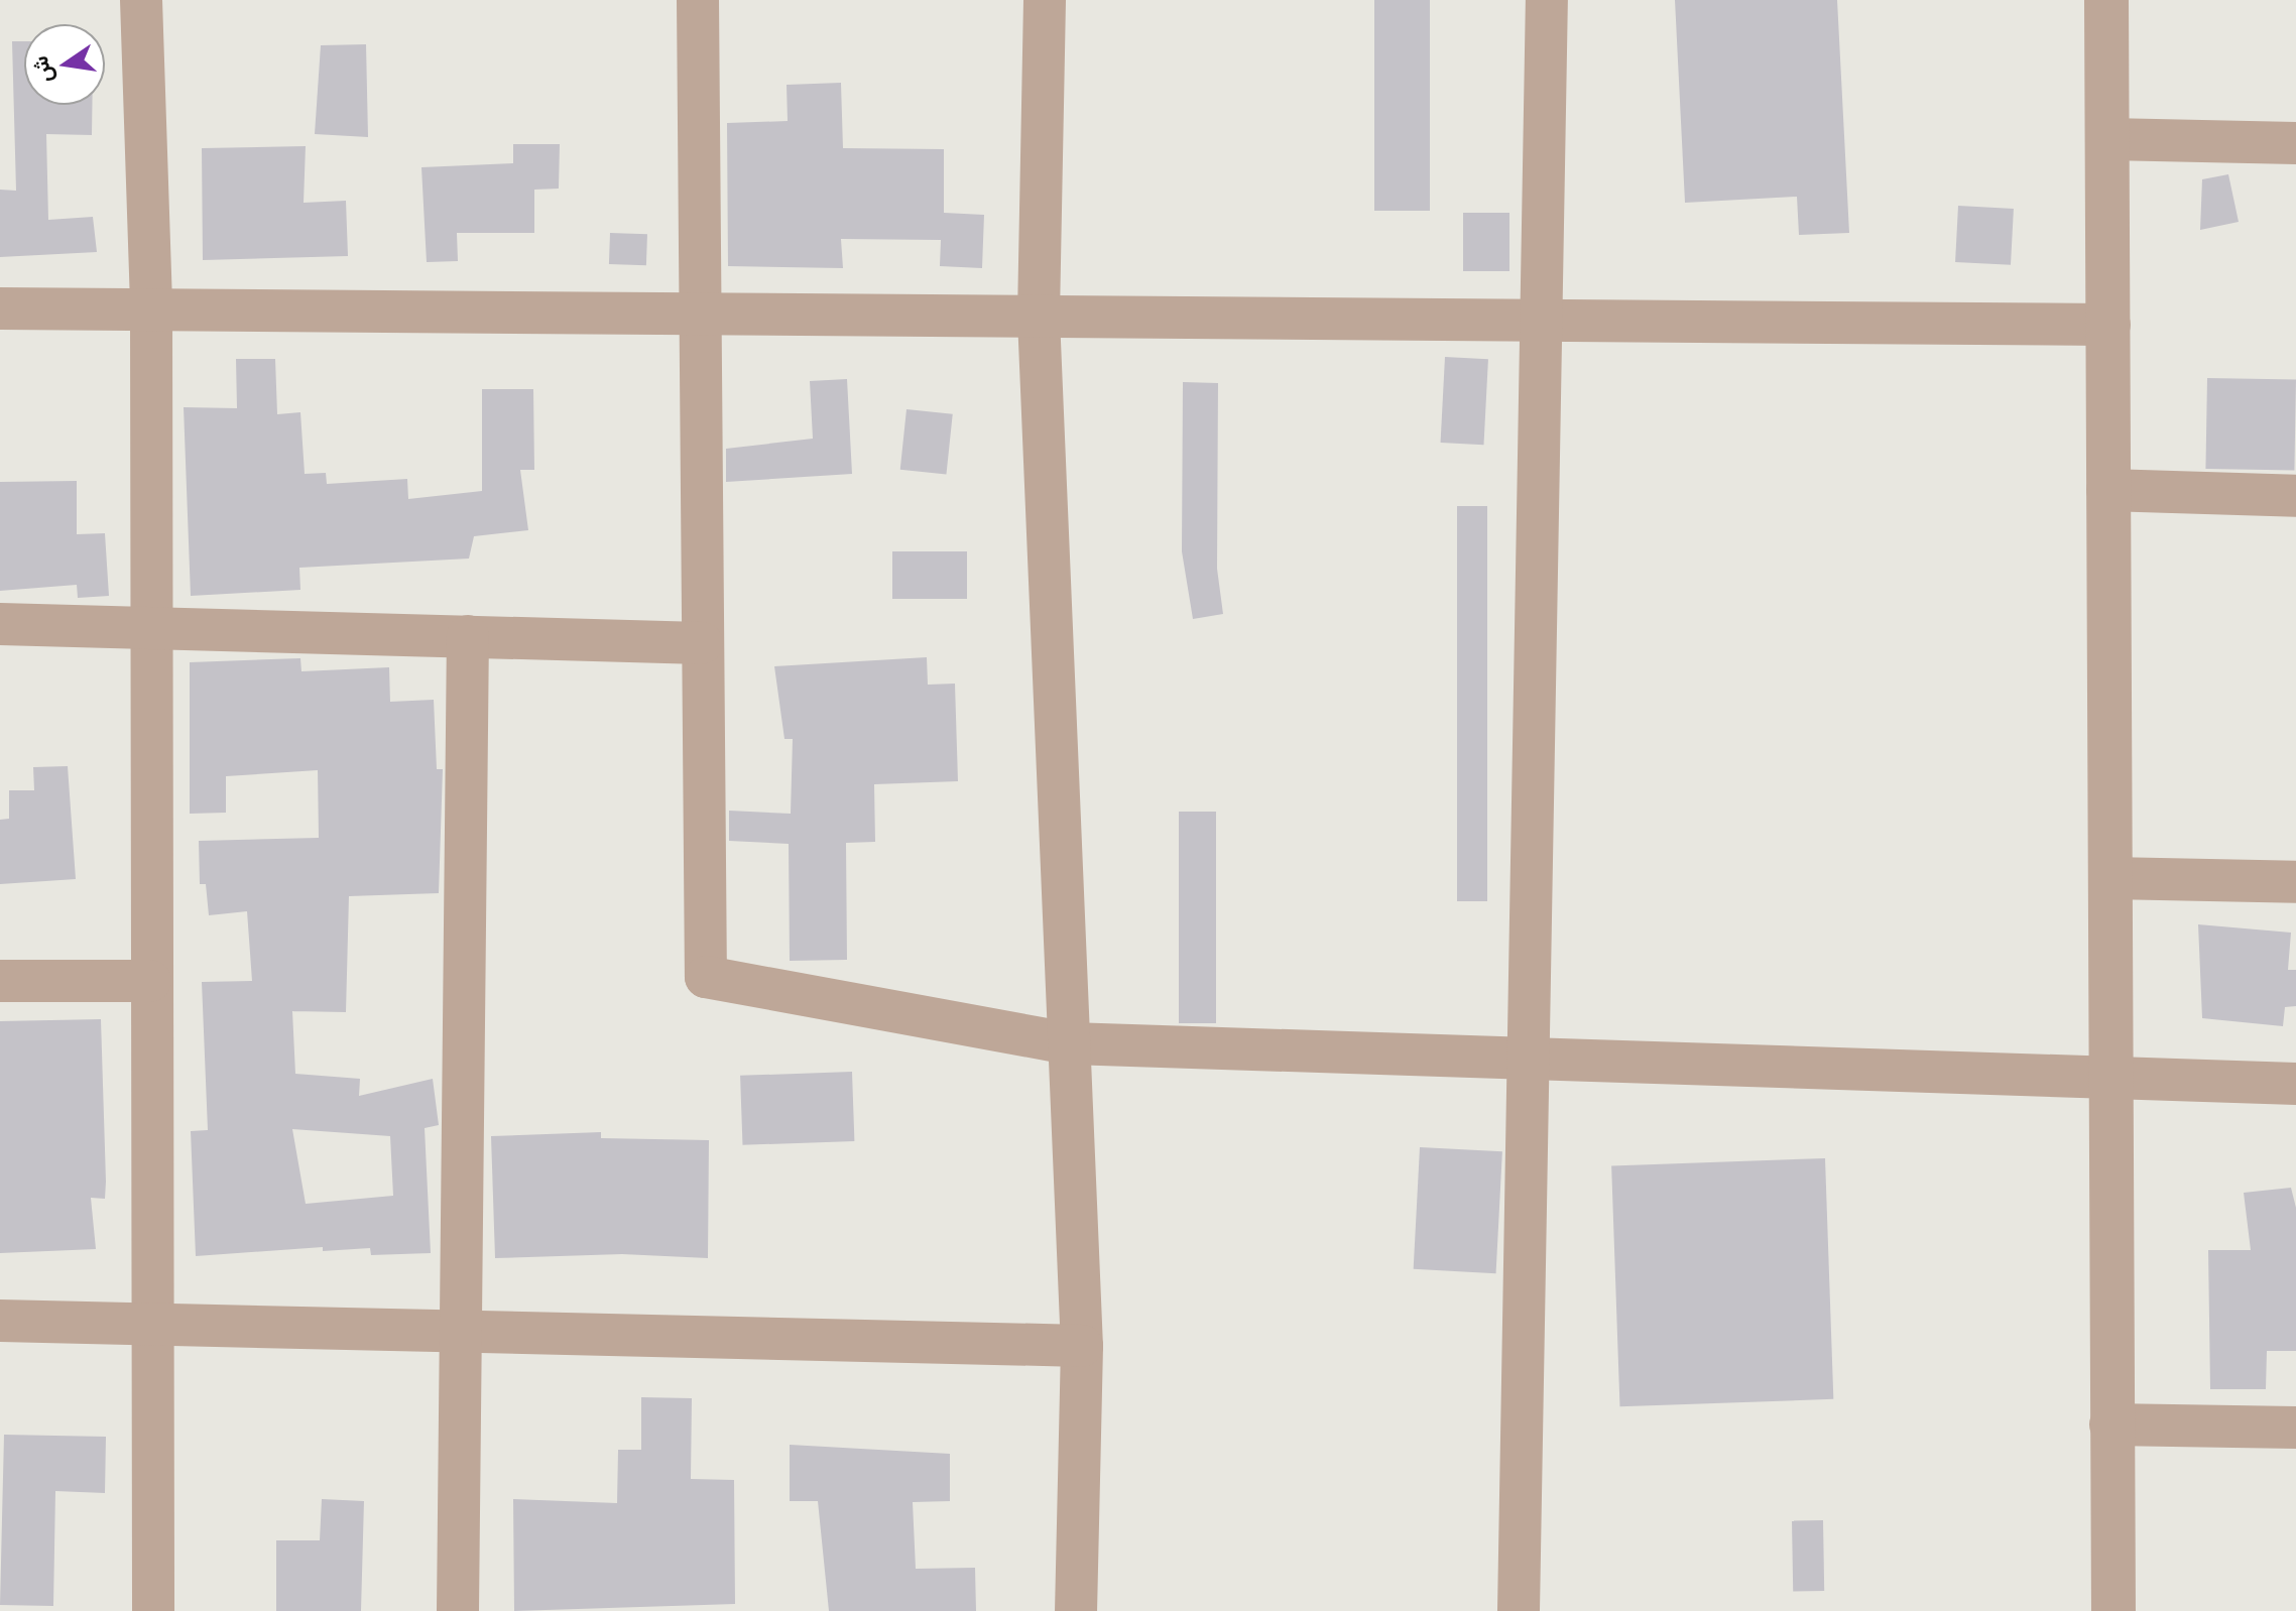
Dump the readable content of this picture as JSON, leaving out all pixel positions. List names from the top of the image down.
{
  "north": "left"
}
